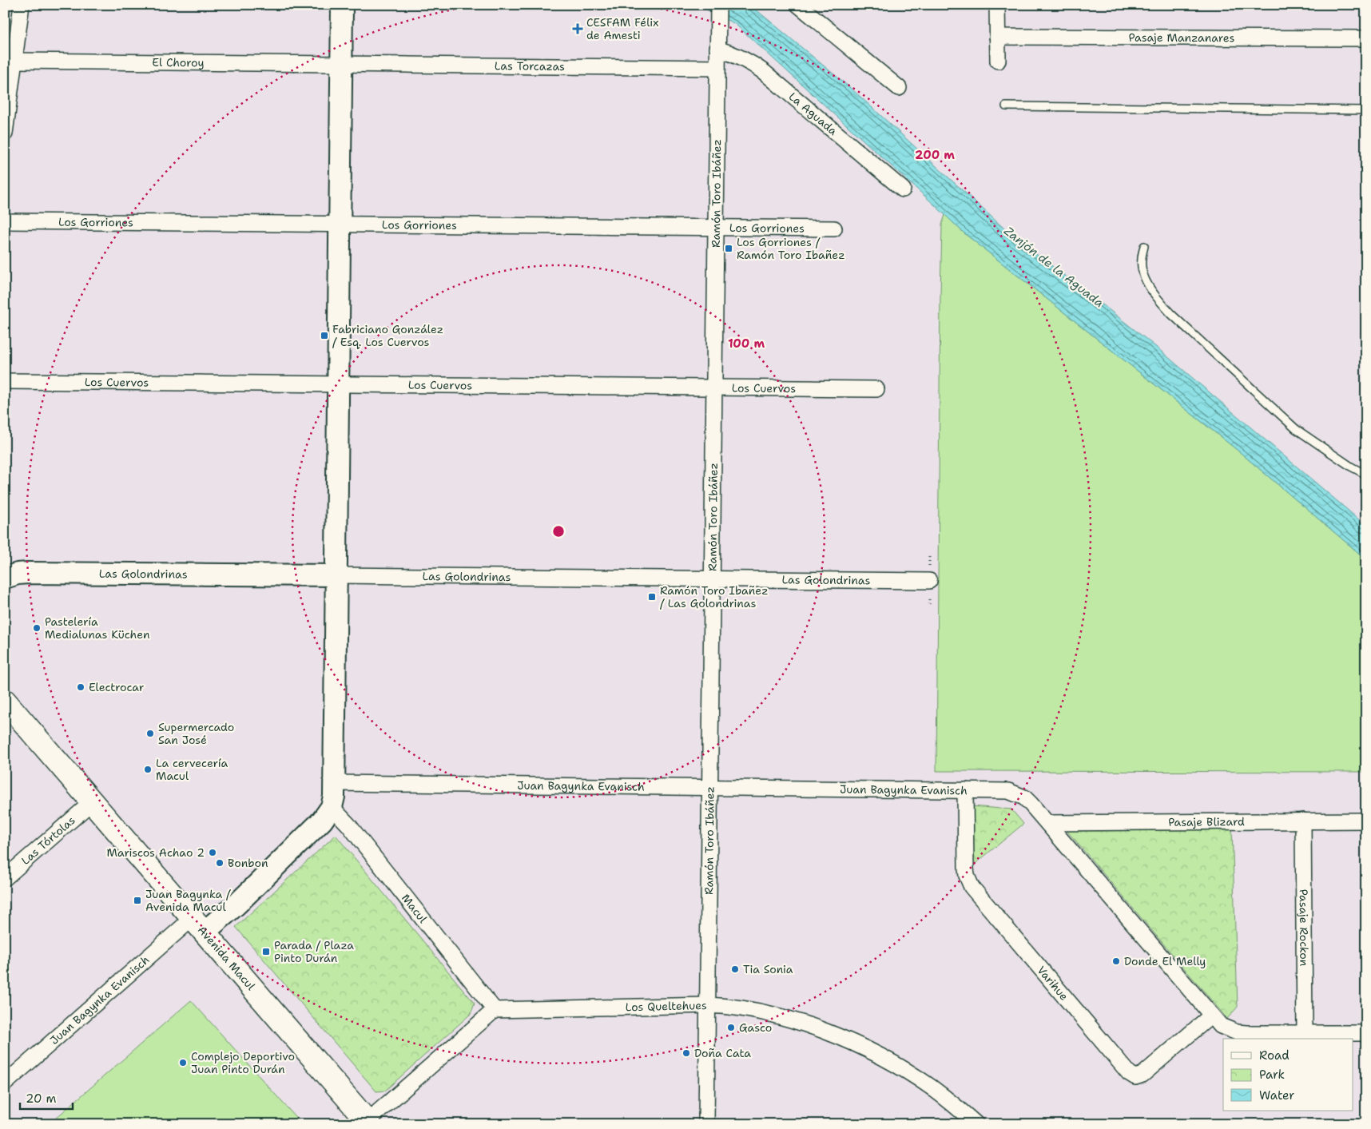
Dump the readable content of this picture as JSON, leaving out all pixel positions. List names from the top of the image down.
{
  "streets": {
    "main road": ["Avenida Macul"],
    "street": [
      "Pasaje Manzanares",
      "El Choroy",
      "Las Torcazas",
      "La Aguada",
      "Ramón Toro Ibáñez",
      "Los Gorriones",
      "Los Cuervos",
      "Las Golondrinas",
      "Juan Bagynka Evanisch",
      "Pasaje Blizard",
      "Las Tórtolas",
      "Macul",
      "Pasaje Rockon",
      "Varihue",
      "Los Queltehues"
    ]
  },
  "crossings": [
    ["El Choroy", "Las Torcazas"],
    ["Las Torcazas", "Ramón Toro Ibáñez"],
    ["La Aguada", "Ramón Toro Ibáñez"],
    ["Ramón Toro Ibáñez", "Los Gorriones"],
    ["Ramón Toro Ibáñez", "Los Cuervos"],
    ["Ramón Toro Ibáñez", "Las Golondrinas"],
    ["Ramón Toro Ibáñez", "Juan Bagynka Evanisch"],
    ["Ramón Toro Ibáñez", "Los Queltehues"],
    ["Juan Bagynka Evanisch", "Pasaje Blizard"],
    ["Juan Bagynka Evanisch", "Pasaje Rockon"],
    ["Juan Bagynka Evanisch", "Avenida Macul"],
    ["Juan Bagynka Evanisch", "Varihue"],
    ["Pasaje Blizard", "Pasaje Rockon"],
    ["Las Tórtolas", "Avenida Macul"],
    ["Macul", "Los Queltehues"]
  ],
  "water": ["Zanjón de la Aguada"],
  "places": {
    "health": ["CESFAM Félix de Amesti"],
    "transit": [
      "Los Gorriones / Ramón Toro Ibañez",
      "Fabriciano González / Esq. Los Cuervos",
      "Ramón Toro Ibañez / Las Golondrinas",
      "Juan Bagynka / Avenida Macul",
      "Parada / Plaza Pinto Durán"
    ],
    "other": [
      "Pastelería Medialunas Küchen",
      "Electrocar",
      "Supermercado San José",
      "La cervecería Macul",
      "Mariscos Achao 2",
      "Bonbon",
      "Donde El Melly",
      "Tia Sonia",
      "Gasco",
      "Doña Cata",
      "Complejo Deportivo Juan Pinto Durán"
    ]
  },
  "legend": ["Road", "Park", "Water"],
  "scale_bar": "20 m",
  "rings": ["200 m", "100 m"]
}
